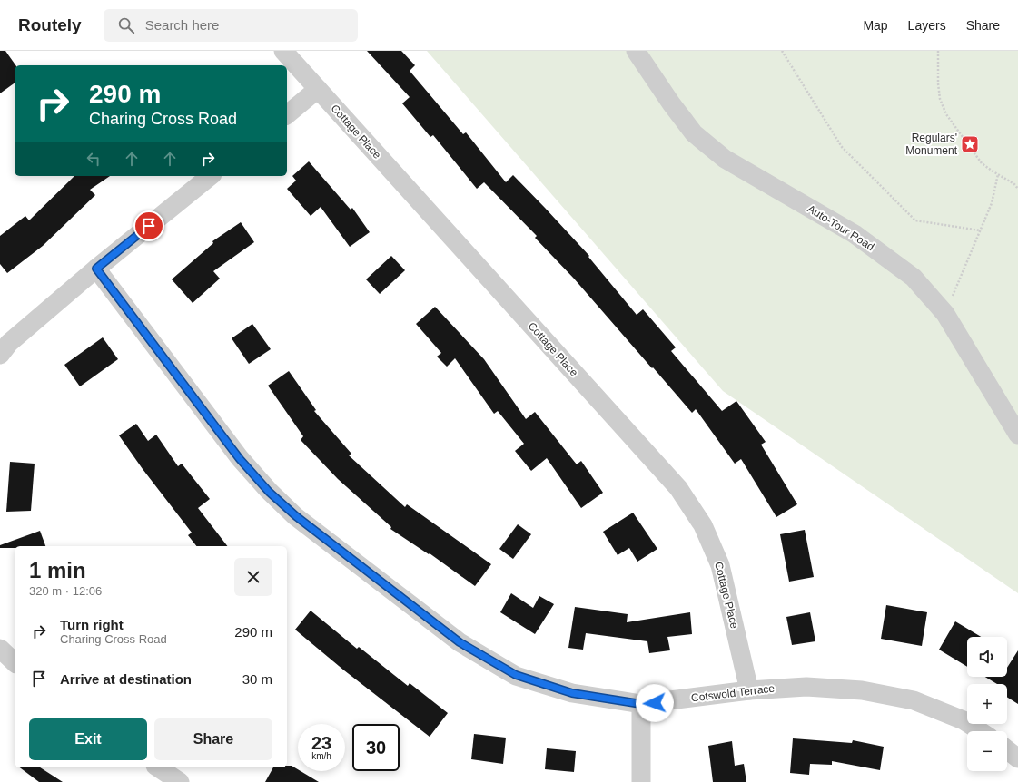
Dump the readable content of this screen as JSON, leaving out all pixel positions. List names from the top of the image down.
{
  "streets": {
    "street": ["Cottage Place", "Auto-Tour Road", "Cotswold Terrace"]
  },
  "crossings": [
    ["Cottage Place", "Cotswold Terrace"]
  ],
  "places": {
    "place": ["Regulars' Monument"]
  },
  "page": {
    "header": "Routely",
    "search": "Search here",
    "nav": ["Map", "Layers", "Share"],
    "turn": ["290 m", "Charing Cross Road"],
    "heading": ["1 min", "320 m · 12:06"],
    "list": [
      {
        "name": "Turn right",
        "note": "Charing Cross Road",
        "value": "290 m"
      },
      {
        "name": "Arrive at destination",
        "value": "30 m"
      }
    ],
    "map_buttons": ["+", "−"],
    "buttons": ["Exit", "Share"],
    "speed": "23 km/h",
    "limit": "30"
  }
}
